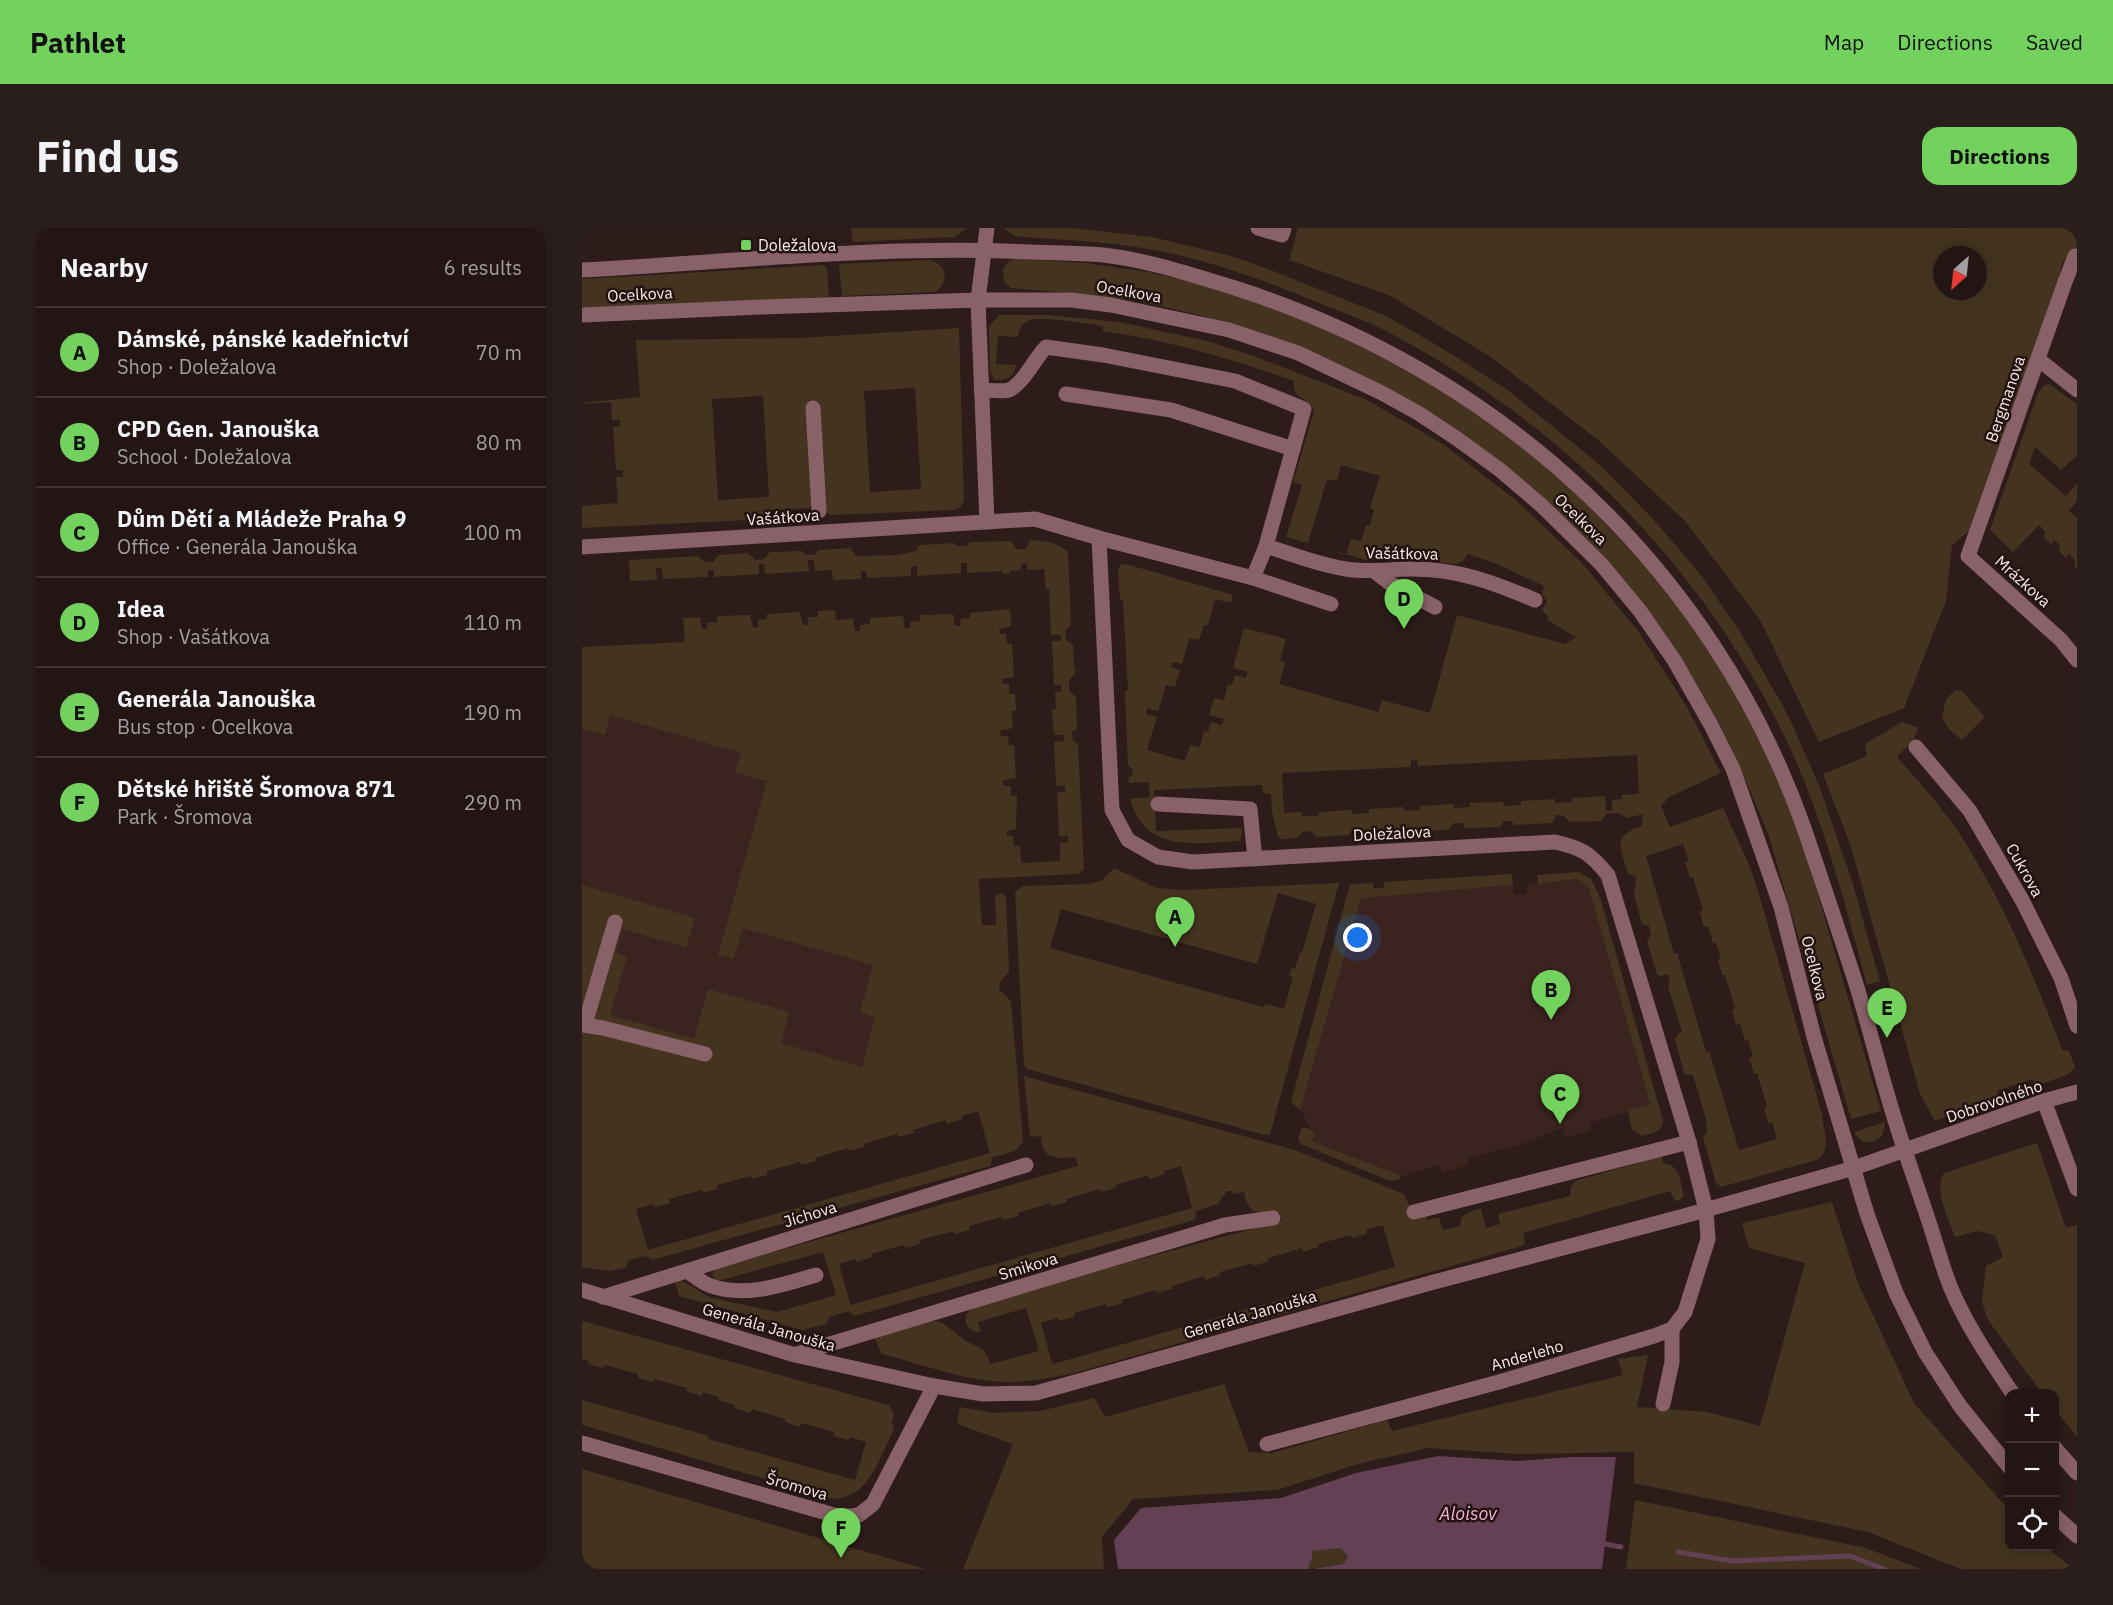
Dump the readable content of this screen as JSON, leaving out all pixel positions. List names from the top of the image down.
{
  "streets": {
    "street": [
      "Ocelkova",
      "Bergmanova",
      "Vašátkova",
      "Mrázkova",
      "Doležalova",
      "Cukrova",
      "Dobrovolného",
      "Jíchova",
      "Smikova",
      "Generála Janouška",
      "Anderleho",
      "Šromova"
    ]
  },
  "crossings": [
    ["Ocelkova", "Generála Janouška"],
    ["Bergmanova", "Mrázkova"],
    ["Vašátkova", "Doležalova"],
    ["Doležalova", "Generála Janouška"],
    ["Dobrovolného", "Generála Janouška"],
    ["Jíchova", "Generála Janouška"],
    ["Smikova", "Generála Janouška"],
    ["Generála Janouška", "Šromova"]
  ],
  "water": ["Aloisov"],
  "places": {
    "transit": ["Doležalova"]
  },
  "north": "bottom left",
  "page": {
    "header": "Pathlet",
    "nav": ["Map", "Directions", "Saved"],
    "buttons": "Directions",
    "title": "Find us",
    "heading": ["Nearby", "6 results"],
    "list": [
      {
        "mark": "A",
        "name": "Dámské, pánské kadeřnictví",
        "note": "Shop · Doležalova",
        "value": "70 m"
      },
      {
        "mark": "B",
        "name": "CPD Gen. Janouška",
        "note": "School · Doležalova",
        "value": "80 m"
      },
      {
        "mark": "C",
        "name": "Dům Dětí a Mládeže Praha 9",
        "note": "Office · Generála Janouška",
        "value": "100 m"
      },
      {
        "mark": "D",
        "name": "Idea",
        "note": "Shop · Vašátkova",
        "value": "110 m"
      },
      {
        "mark": "E",
        "name": "Generála Janouška",
        "note": "Bus stop · Ocelkova",
        "value": "190 m"
      },
      {
        "mark": "F",
        "name": "Dětské hřiště Šromova 871",
        "note": "Park · Šromova",
        "value": "290 m"
      }
    ],
    "pins": [
      "D",
      "A",
      "B",
      "E",
      "C",
      "F"
    ],
    "map_buttons": ["+", "−"]
  }
}
